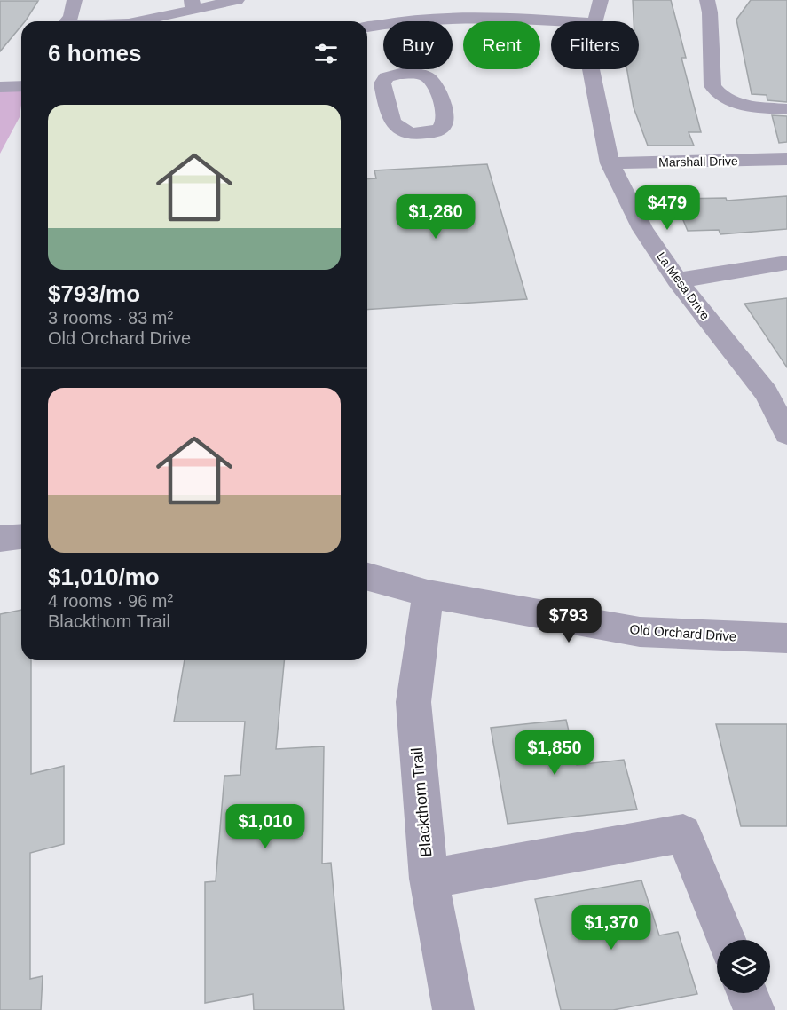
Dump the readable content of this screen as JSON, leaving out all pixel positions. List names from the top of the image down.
{
  "streets": {
    "street": [
      "Marshall Drive",
      "La Mesa Drive",
      "Old Orchard Drive",
      "Blackthorn Trail"
    ]
  },
  "crossings": [
    ["Marshall Drive", "La Mesa Drive"],
    ["Old Orchard Drive", "Blackthorn Trail"]
  ],
  "page": {
    "chip": ["Buy", "Rent", "Filters"],
    "heading": "6 homes",
    "list": [
      {
        "name": "$793/mo",
        "note": "3 rooms · 83 m² · Old Orchard Drive"
      },
      {
        "name": "$1,010/mo",
        "note": "4 rooms · 96 m² · Blackthorn Trail"
      }
    ],
    "price": [
      "$479",
      "$1,280",
      "$793",
      "$1,850",
      "$1,010",
      "$1,370"
    ]
  }
}
